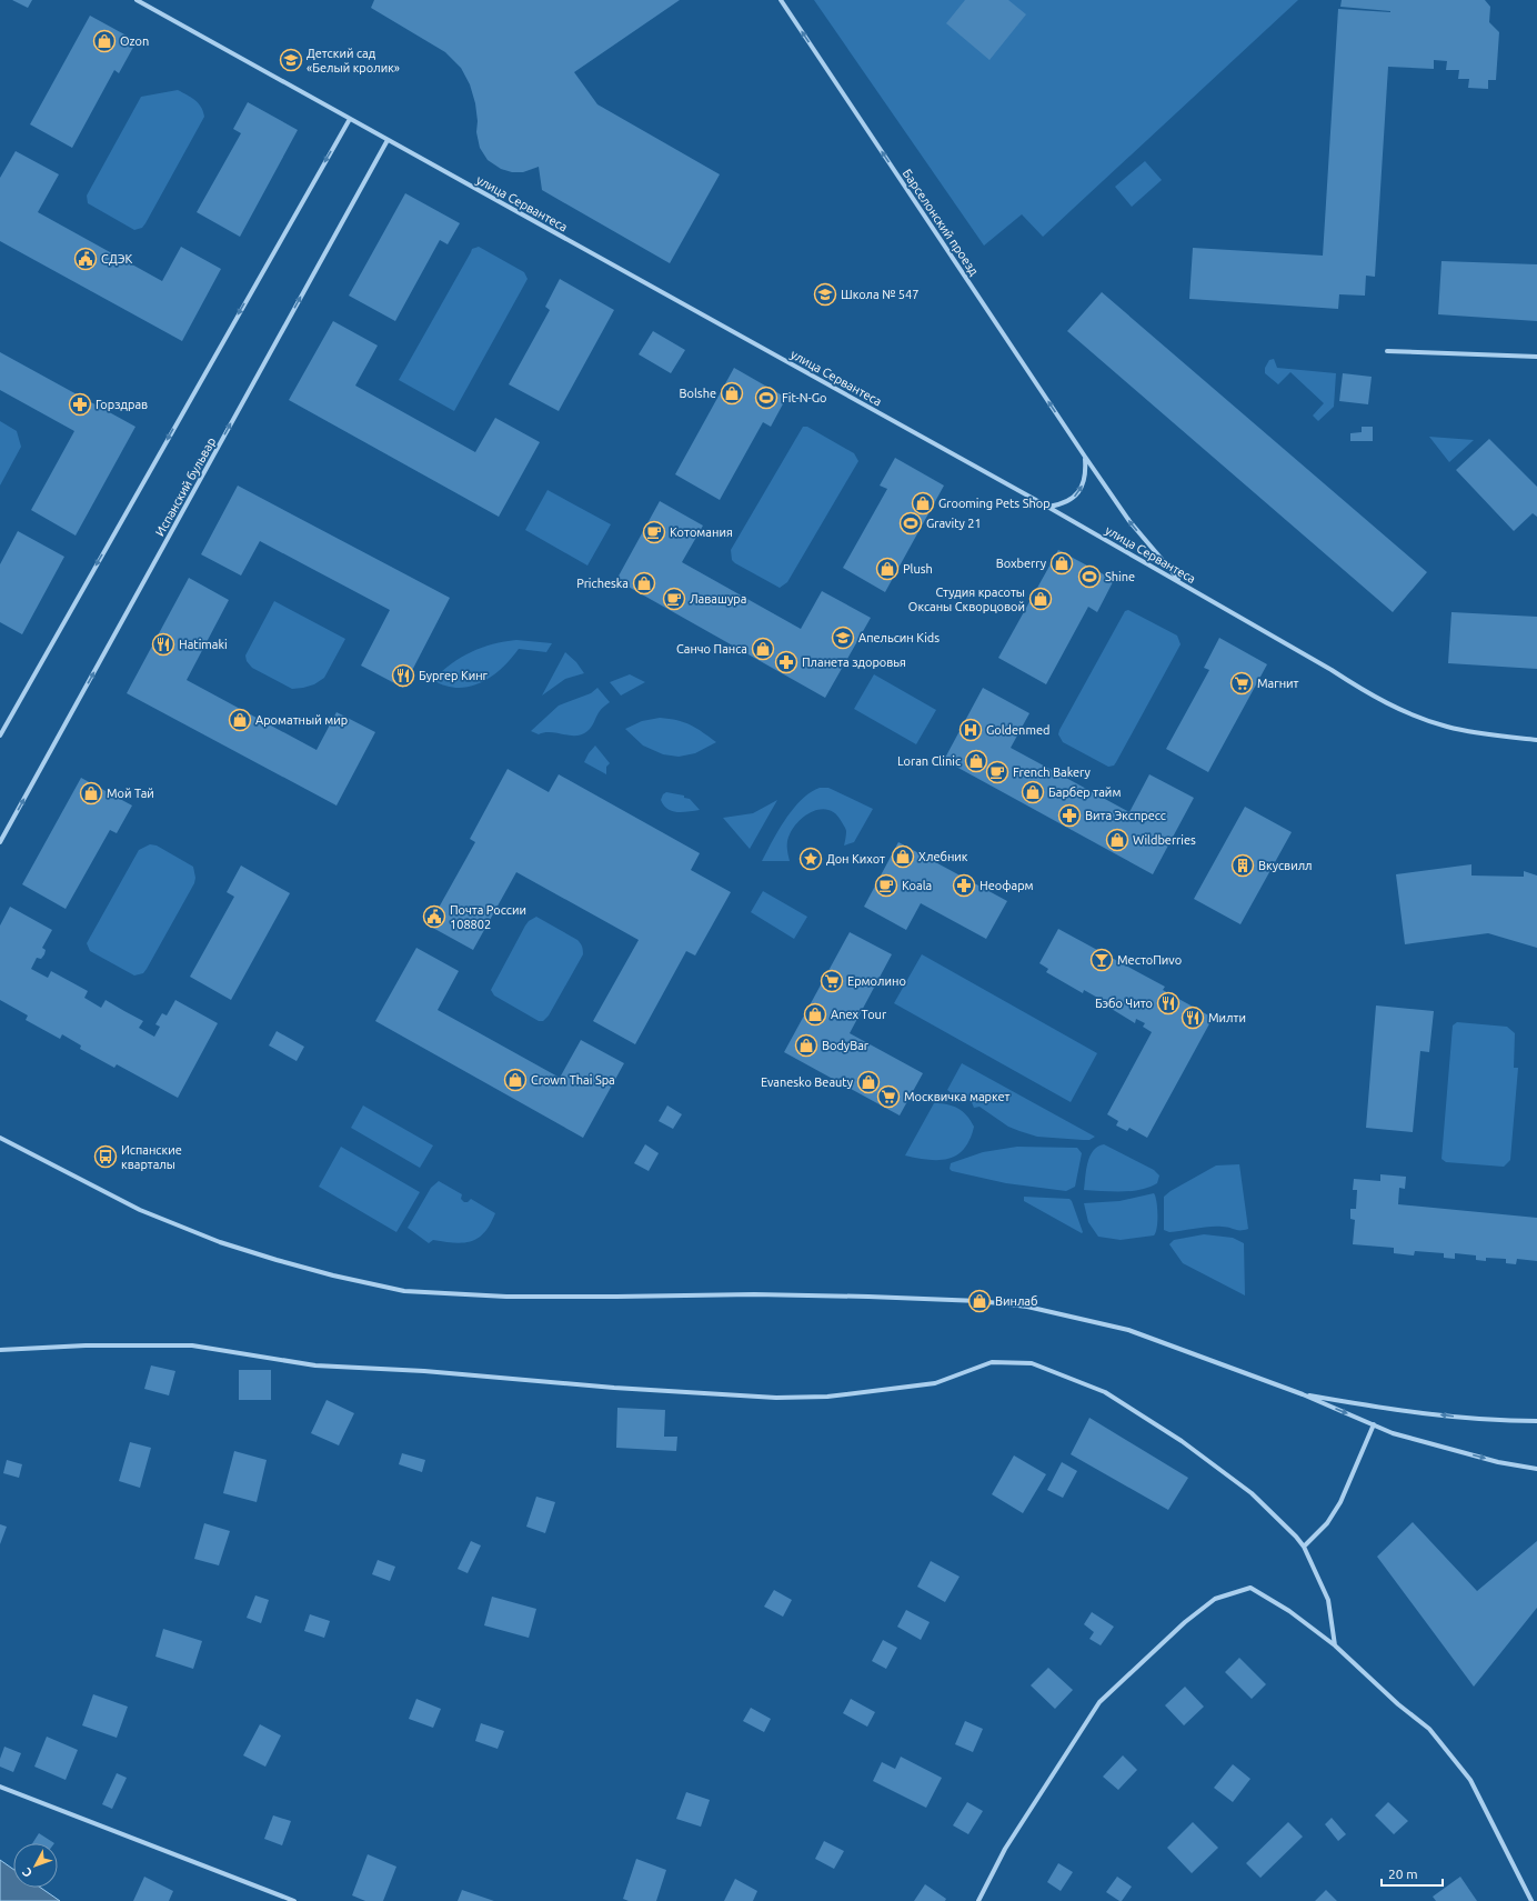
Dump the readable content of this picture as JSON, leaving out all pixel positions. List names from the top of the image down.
{
  "streets": {
    "street": ["улица Сервантеса", "Барселонский проезд", "Испанский бульвар"]
  },
  "crossings": [
    ["улица Сервантеса", "Барселонский проезд"],
    ["улица Сервантеса", "Испанский бульвар"]
  ],
  "one_way": ["Барселонский проезд", "Испанский бульвар"],
  "places": {
    "shop": [
      "Ozon",
      "Bolshe",
      "Grooming Pets Shop",
      "Boxberry",
      "Plush",
      "Pricheska",
      "Студия красоты Оксаны Скворцовой",
      "Санчо Панса",
      "Ароматный мир",
      "Loran Clinic",
      "Барбер тайм",
      "Мой Тай",
      "Wildberries",
      "Хлебник",
      "Anex Tour",
      "BodyBar",
      "Crown Thai Spa",
      "Evanesko Beauty",
      "Винлаб"
    ],
    "school or university": ["Детский сад «Белый кролик»", "Школа № 547", "Апельсин Kids"],
    "public building": ["СДЭК", "Почта России 108802"],
    "sports": ["Fit-N-Go", "Gravity 21", "Shine"],
    "pharmacy": [
      "Горздрав",
      "Планета здоровья",
      "Вита Экспресс",
      "Неофарм"
    ],
    "cafe": [
      "Котомания",
      "Лавашура",
      "French Bakery",
      "Koala"
    ],
    "restaurant": [
      "Hatimaki",
      "Бургер Кинг",
      "Бэбо Чито",
      "Милти"
    ],
    "supermarket": ["Магнит", "Ермолино", "Москвичка маркет"],
    "hospital": ["Goldenmed"],
    "place": ["Дон Кихот"],
    "building": ["Вкусвилл"],
    "bar": ["МестоПиvо"],
    "bus stop": ["Испанские кварталы"]
  },
  "scale_bar": "20 m",
  "north": "bottom left"
}
